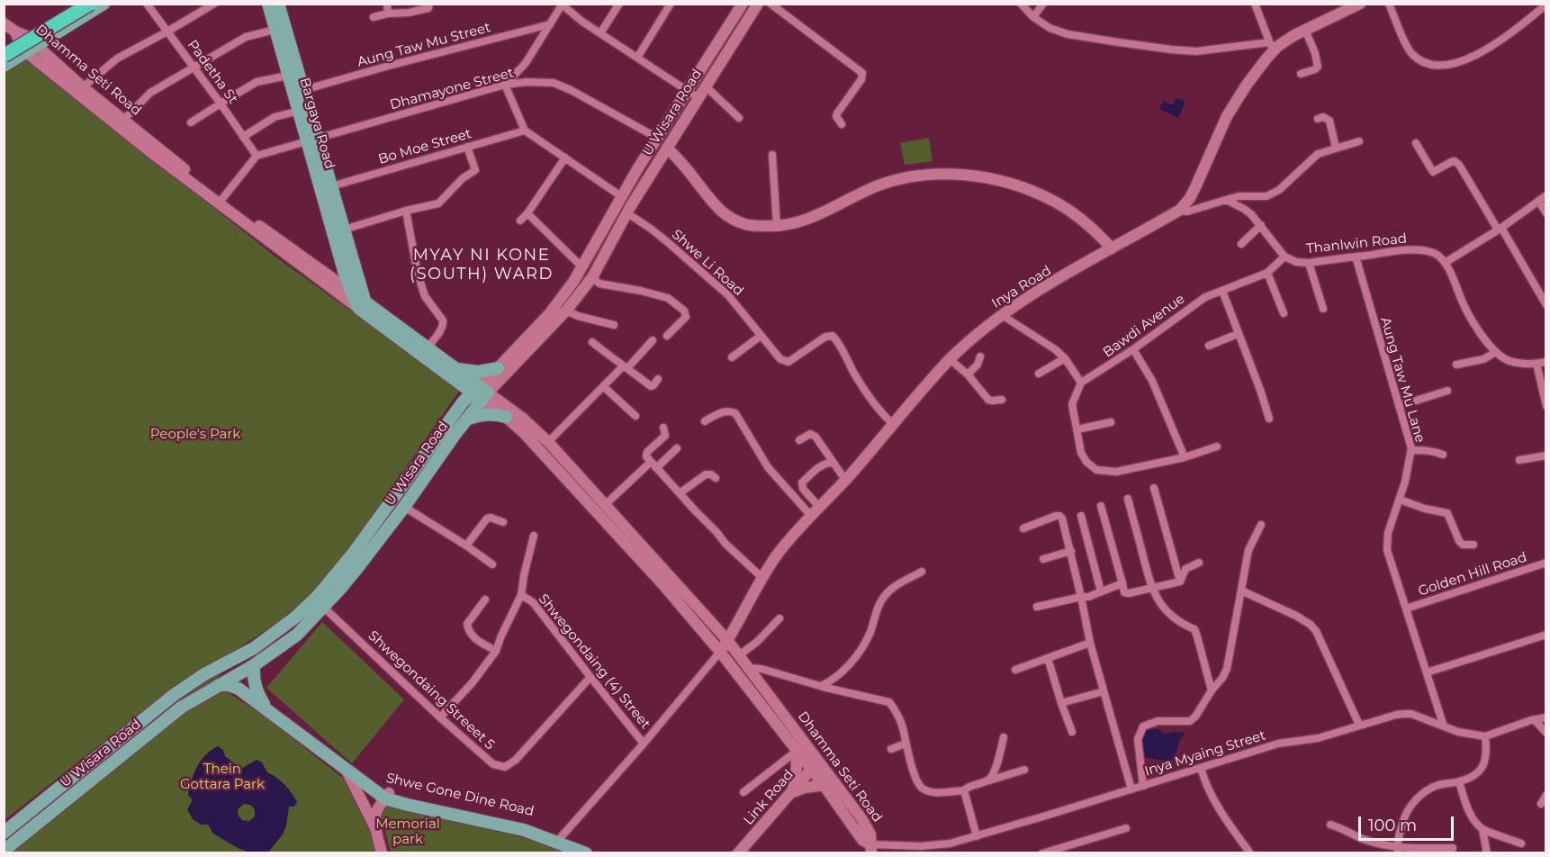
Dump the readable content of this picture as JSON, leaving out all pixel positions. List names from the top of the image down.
{
  "streets": {
    "main road": [
      "Dhamma Seti Road",
      "U Wisara Road",
      "Bargaya Road",
      "Inya Road",
      "Shwe Gone Dine Road",
      "Link Road"
    ],
    "street": [
      "Aung Taw Mu Street",
      "Padetha St",
      "Dhamayone Street",
      "Bo Moe Street",
      "Thanlwin Road",
      "Shwe Li Road",
      "Bawdi Avenue",
      "Aung Taw Mu Lane",
      "Golden Hill Road",
      "Shwegondaing (4) Street",
      "Shwegondaing Streeet 5",
      "Inya Myaing Street"
    ]
  },
  "crossings": [
    ["Dhamma Seti Road", "U Wisara Road"],
    ["Dhamma Seti Road", "Bargaya Road"],
    ["Dhamma Seti Road", "Inya Road"],
    ["Dhamma Seti Road", "Inya Myaing Street"],
    ["Dhamma Seti Road", "Link Road"],
    ["Padetha St", "Dhamayone Street"],
    ["Dhamayone Street", "U Wisara Road"],
    ["Dhamayone Street", "Bargaya Road"],
    ["U Wisara Road", "Shwe Li Road"],
    ["U Wisara Road", "Shwegondaing Streeet 5"],
    ["U Wisara Road", "Shwe Gone Dine Road"],
    ["Bargaya Road", "Bo Moe Street"],
    ["Thanlwin Road", "Bawdi Avenue"],
    ["Thanlwin Road", "Aung Taw Mu Lane"],
    ["Shwe Li Road", "Inya Road"],
    ["Aung Taw Mu Lane", "Golden Hill Road"],
    ["Aung Taw Mu Lane", "Inya Myaing Street"],
    ["Shwegondaing (4) Street", "Shwegondaing Streeet 5"]
  ],
  "districts": ["MYAY NI KONE (SOUTH) WARD"],
  "parks": ["People's Park", "Thein Gottara Park", "Memorial park"],
  "scale_bar": "100 m"
}
